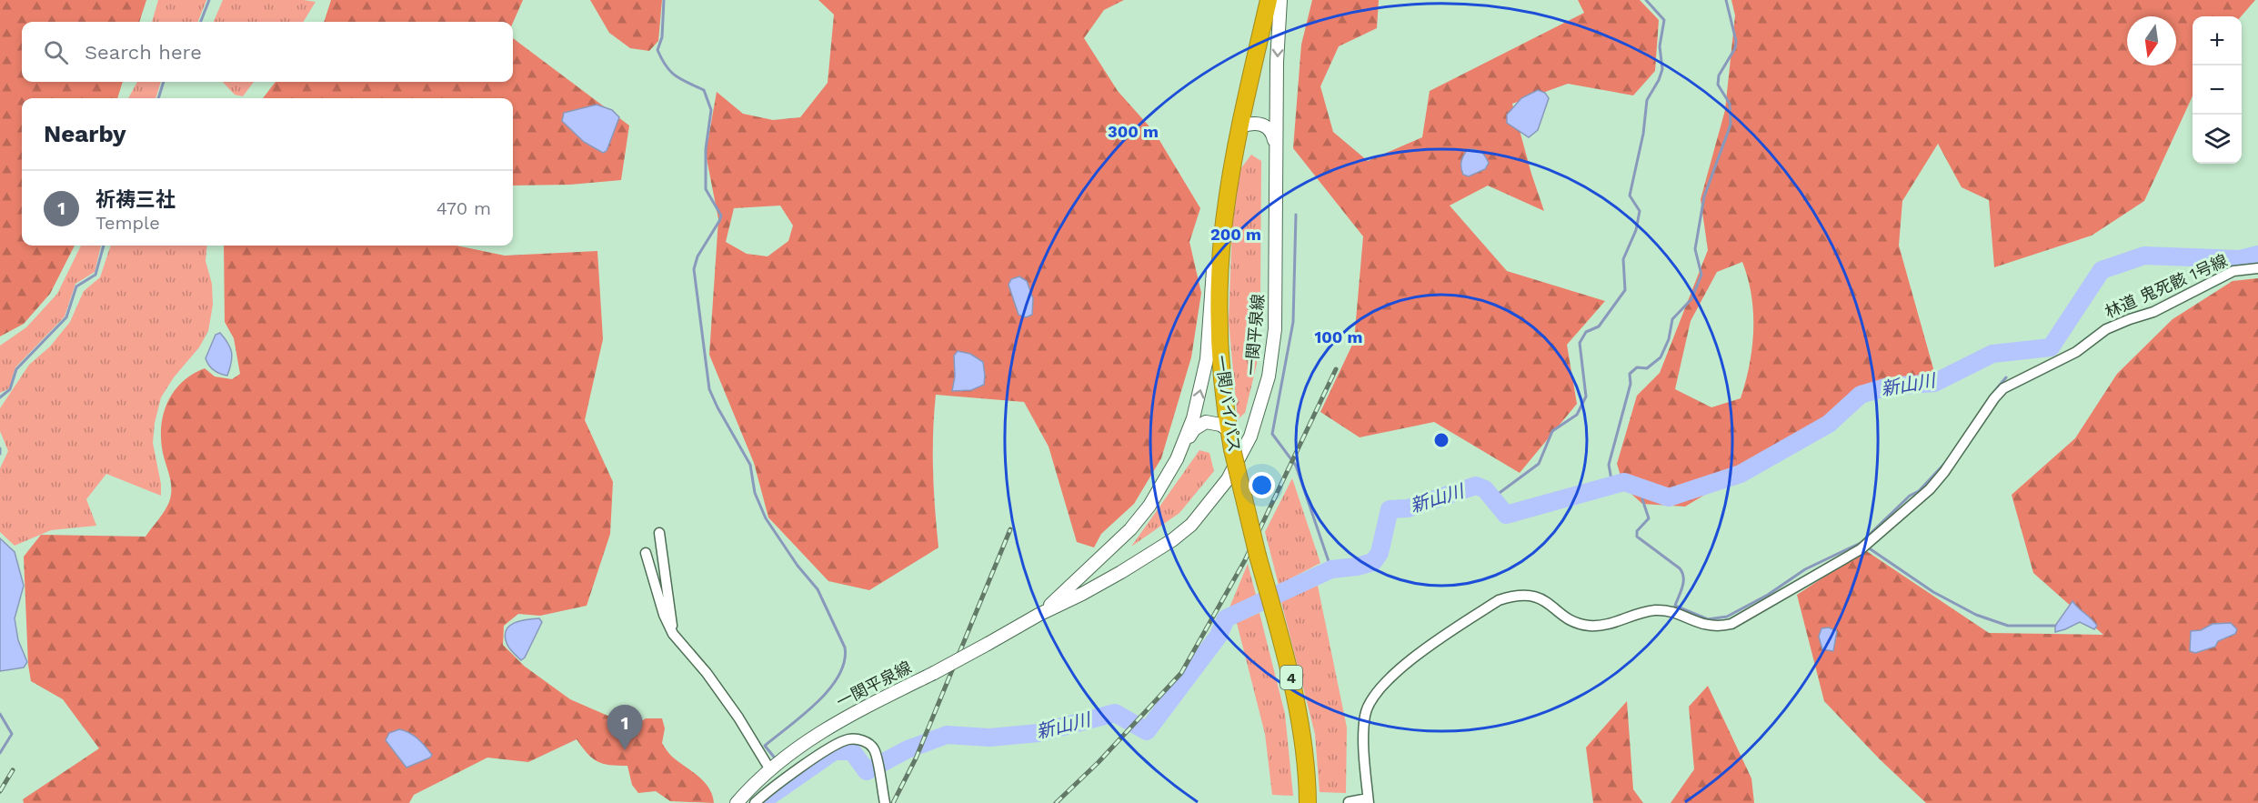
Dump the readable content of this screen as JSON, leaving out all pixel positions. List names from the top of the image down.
{
  "streets": {
    "highway": ["一関バイパス", "4"],
    "main road": ["一関平泉線"],
    "street": ["林道 鬼死骸 1号線"]
  },
  "crossings": [
    ["一関平泉線", "一関バイパス"]
  ],
  "water": ["新山川"],
  "north": "bottom",
  "page": {
    "map_buttons": ["+", "−"],
    "search": "Search here",
    "heading": "Nearby",
    "list": [
      {
        "mark": "1",
        "name": "祈祷三社",
        "note": "Temple",
        "value": "470 m"
      }
    ],
    "pins": "1"
  },
  "rings": ["300 m", "200 m", "100 m"]
}
